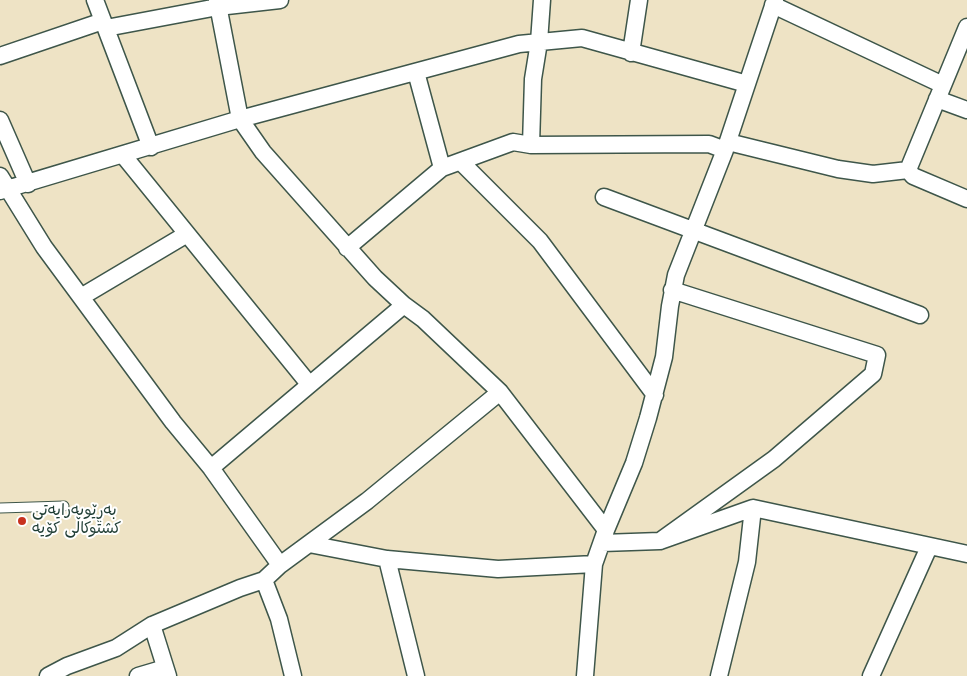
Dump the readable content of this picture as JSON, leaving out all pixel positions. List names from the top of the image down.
{
  "places": ["بەڕێوبەرایەتی کشتوکاڵی کۆیە"]
}
